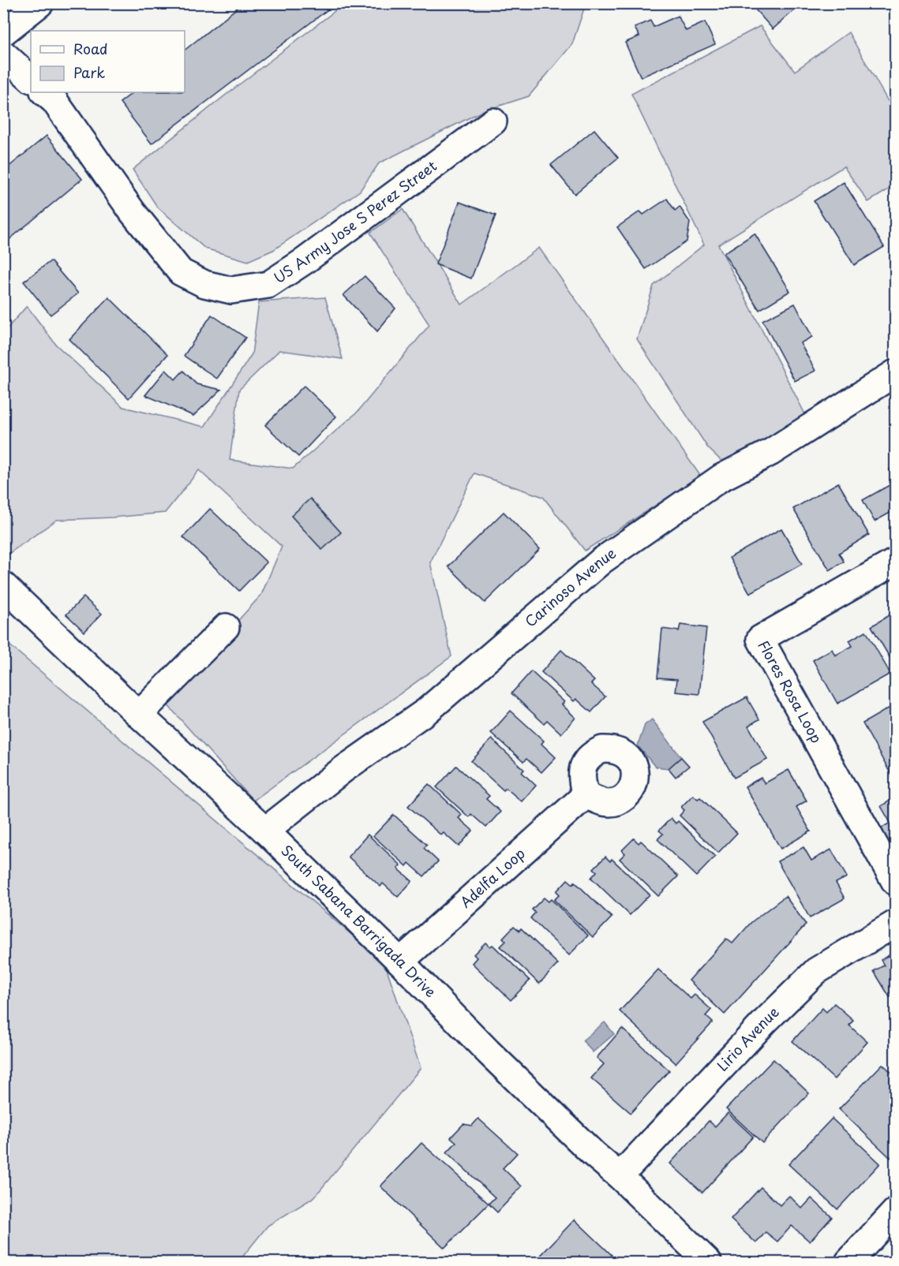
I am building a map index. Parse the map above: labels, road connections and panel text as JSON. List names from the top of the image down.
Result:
{
  "streets": {
    "street": [
      "US Army Jose S Perez Street",
      "Carinoso Avenue",
      "Flores Rosa Loop",
      "Adelfa Loop",
      "South Sabana Barrigada Drive",
      "Lirio Avenue"
    ]
  },
  "crossings": [
    ["Carinoso Avenue", "South Sabana Barrigada Drive"],
    ["Adelfa Loop", "South Sabana Barrigada Drive"],
    ["South Sabana Barrigada Drive", "Lirio Avenue"]
  ],
  "legend": ["Road", "Park"]
}
